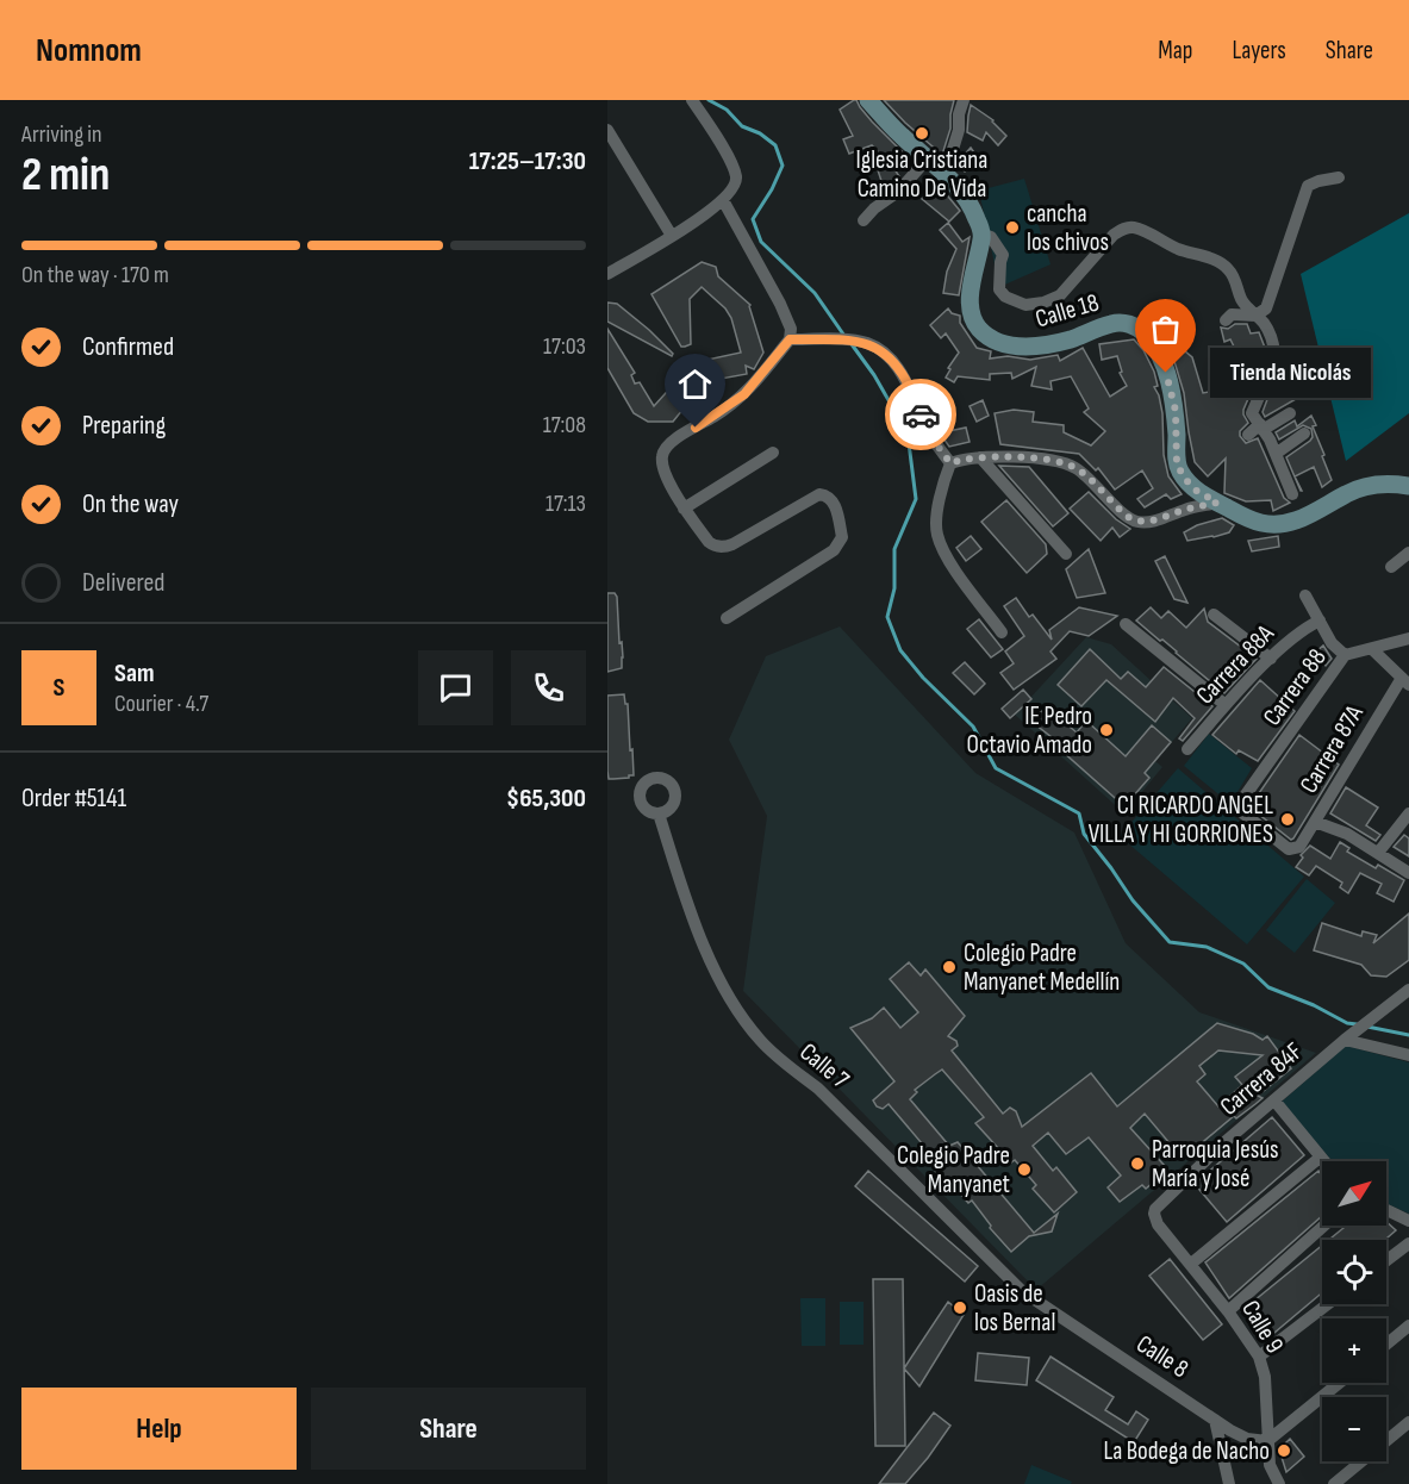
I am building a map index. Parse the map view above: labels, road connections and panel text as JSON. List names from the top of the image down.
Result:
{
  "streets": {
    "street": [
      "Calle 18",
      "Carrera 88A",
      "Carrera 88",
      "Carrera 87A",
      "Calle 7",
      "Carrera 84F",
      "Calle 9",
      "Calle 8"
    ]
  },
  "crossings": [
    ["Carrera 88", "Carrera 87A"],
    ["Calle 7", "Calle 8"],
    ["Carrera 84F", "Calle 9"],
    ["Calle 9", "Calle 8"]
  ],
  "places": [
    "Iglesia Cristiana Camino De Vida",
    "cancha los chivos",
    "Tienda Nicolás",
    "IE Pedro Octavio Amado",
    "CI RICARDO ANGEL VILLA Y HI GORRIONES",
    "Colegio Padre Manyanet Medellín",
    "Parroquia Jesús María y José",
    "Colegio Padre Manyanet",
    "Oasis de los Bernal",
    "La Bodega de Nacho"
  ],
  "north": "top right",
  "page": {
    "header": "Nomnom",
    "nav": ["Map", "Layers", "Share"],
    "heading": ["2 min", "Arriving in", "17:25–17:30"],
    "panel": [
      "Sam",
      "Courier · 4.7",
      "Order #5141",
      "$65,300"
    ],
    "bar": "On the way · 170 m",
    "list": [
      ["Confirmed", "17:03"],
      ["Preparing", "17:08"],
      ["On the way", "17:13"],
      "Delivered"
    ],
    "bubble": "Tienda Nicolás",
    "round": "S",
    "map_buttons": ["+", "−"],
    "buttons": ["Help", "Share"]
  }
}
